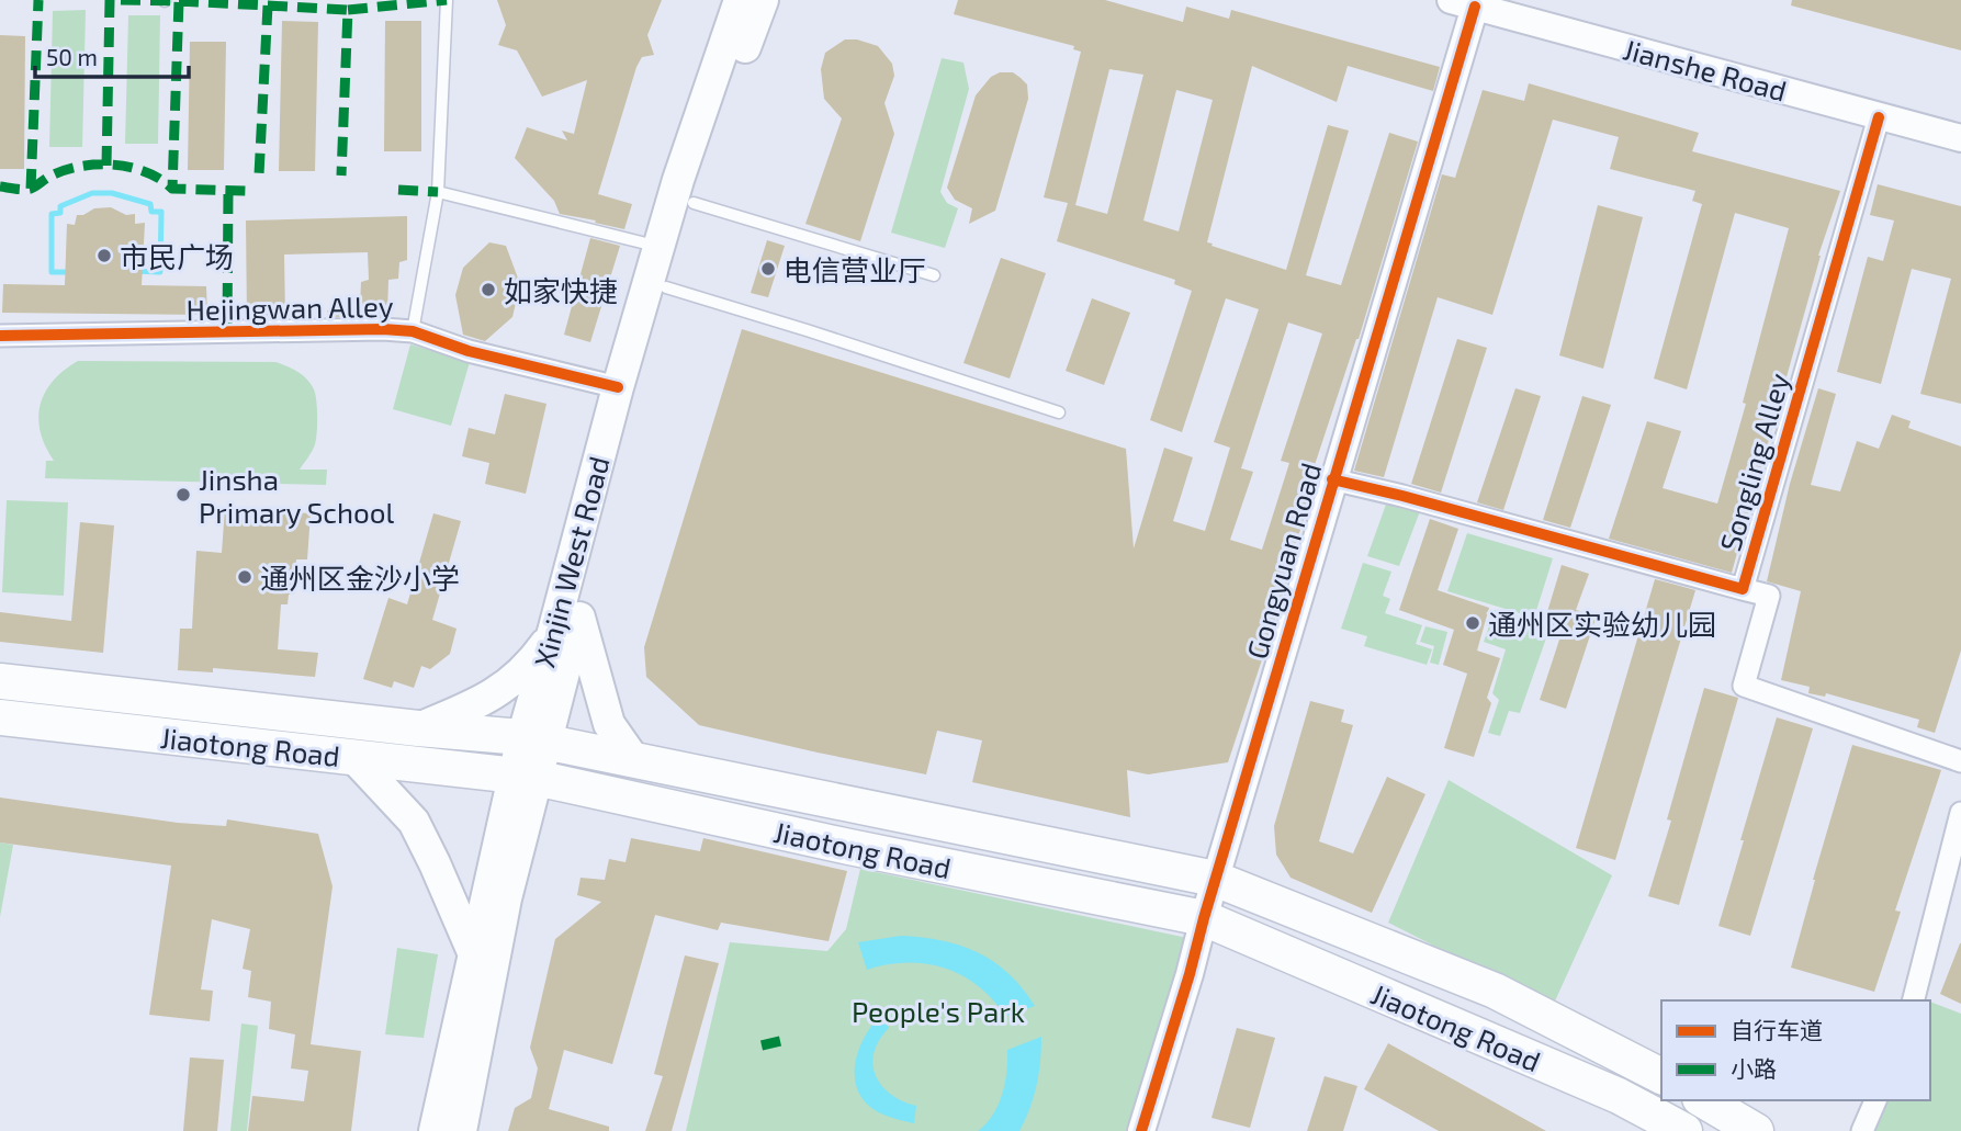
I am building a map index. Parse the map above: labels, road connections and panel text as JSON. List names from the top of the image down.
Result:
{
  "streets": {
    "main road": ["Xinjin West Road", "Jiaotong Road"],
    "street": [
      "Jianshe Road",
      "Hejingwan Alley",
      "Songling Alley",
      "Gongyuan Road"
    ]
  },
  "crossings": [
    ["Jianshe Road", "Songling Alley"],
    ["Jianshe Road", "Gongyuan Road"],
    ["Hejingwan Alley", "Xinjin West Road"],
    ["Songling Alley", "Gongyuan Road"],
    ["Gongyuan Road", "Jiaotong Road"],
    ["Xinjin West Road", "Jiaotong Road"]
  ],
  "parks": ["People's Park"],
  "places": [
    "市民广场",
    "电信营业厅",
    "如家快捷",
    "Jinsha Primary School",
    "通州区金沙小学",
    "通州区实验幼儿园"
  ],
  "legend": ["自行车道", "小路"],
  "scale_bar": "50 m"
}
